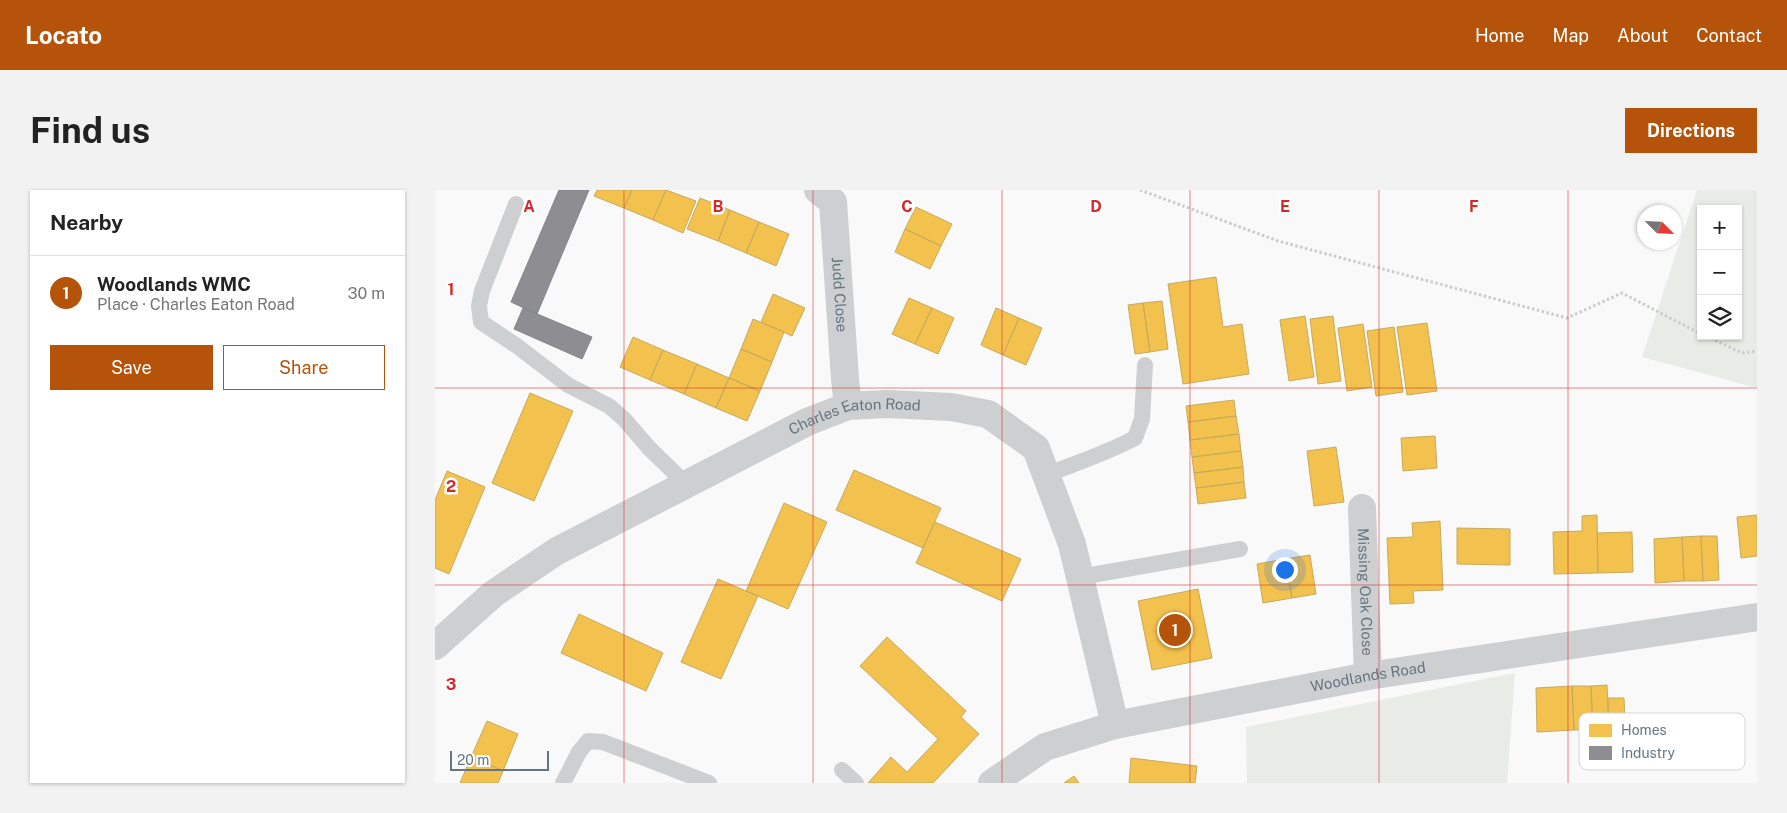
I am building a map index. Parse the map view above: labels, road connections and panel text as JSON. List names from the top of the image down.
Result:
{
  "streets": {
    "street": [
      "Judd Close",
      "Charles Eaton Road",
      "Missing Oak Close",
      "Woodlands Road"
    ]
  },
  "crossings": [
    ["Judd Close", "Charles Eaton Road"],
    ["Charles Eaton Road", "Woodlands Road"],
    ["Missing Oak Close", "Woodlands Road"]
  ],
  "legend": ["Homes", "Industry"],
  "scale_bar": "20 m",
  "north": "bottom right",
  "page": {
    "header": "Locato",
    "nav": [
      "Home",
      "Map",
      "About",
      "Contact"
    ],
    "buttons": [
      "Directions",
      ["Save", "Share"]
    ],
    "title": "Find us",
    "heading": "Nearby",
    "map_buttons": ["+", "−"],
    "list": [
      {
        "mark": "1",
        "name": "Woodlands WMC",
        "note": "Place · Charles Eaton Road",
        "value": "30 m"
      }
    ],
    "pins": "1",
    "scale": "20 m"
  },
  "grid": {
    "columns": [
      "A",
      "B",
      "C",
      "D",
      "E",
      "F"
    ],
    "rows": ["1", "2", "3"]
  }
}
